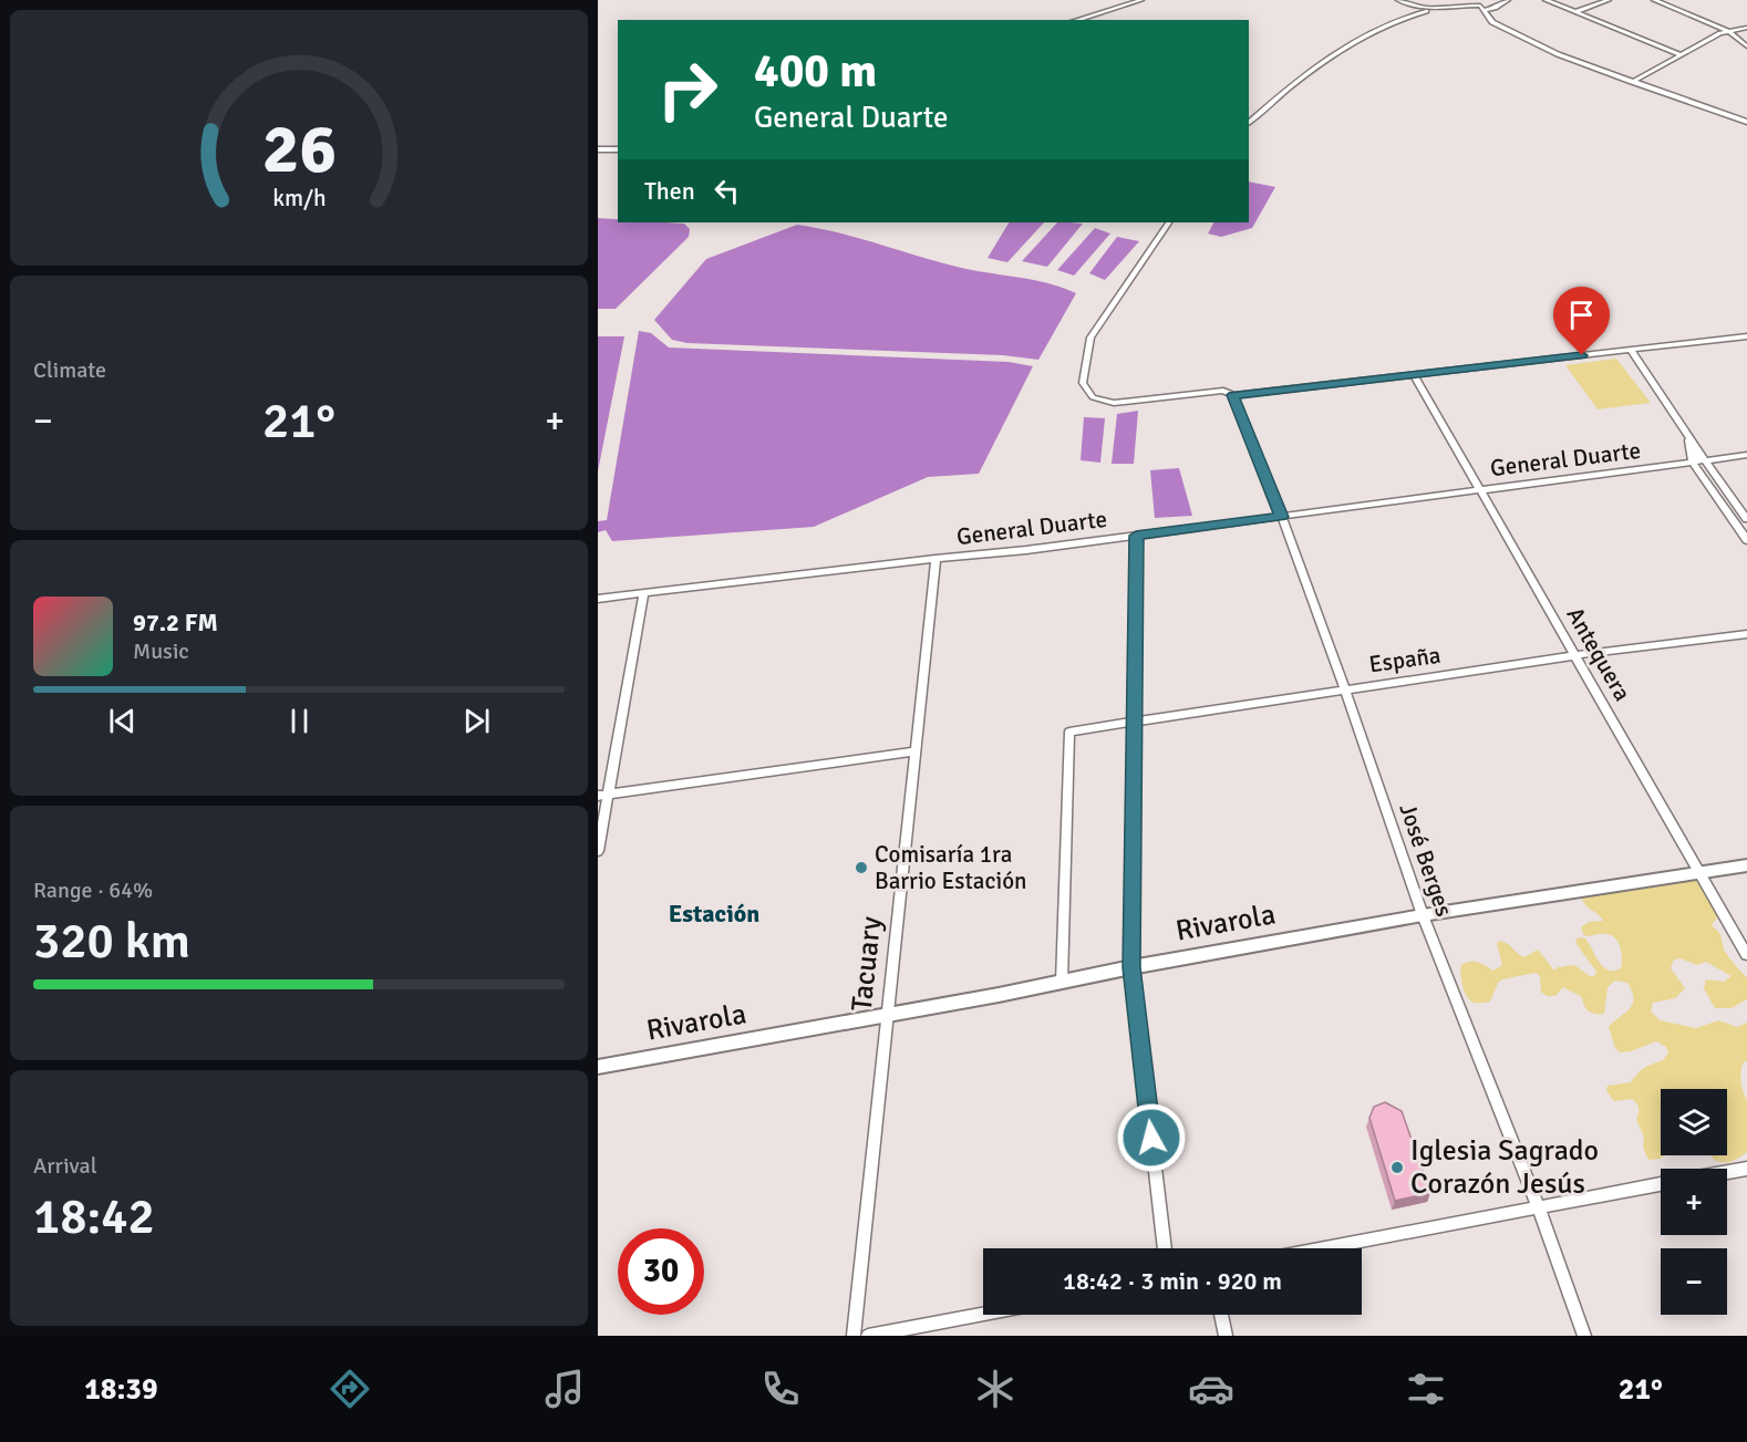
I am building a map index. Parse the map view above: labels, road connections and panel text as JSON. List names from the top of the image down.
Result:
{
  "streets": {
    "street": [
      "General Duarte",
      "Antequera",
      "España",
      "José Berges",
      "Rivarola",
      "Tacuary"
    ]
  },
  "crossings": [
    ["General Duarte", "Antequera"],
    ["General Duarte", "José Berges"],
    ["General Duarte", "Tacuary"],
    ["Antequera", "España"],
    ["Antequera", "Rivarola"],
    ["España", "José Berges"],
    ["España", "Rivarola"],
    ["José Berges", "Rivarola"],
    ["Rivarola", "Tacuary"]
  ],
  "districts": ["Estación"],
  "places": ["Comisaría 1ra Barrio Estación", "Iglesia Sagrado Corazón Jesús"],
  "page": {
    "turn": ["400 m", "General Duarte"],
    "then": "Then",
    "tile": [
      "Climate",
      ["Range · 64%", "320 km"],
      ["Arrival", "18:42"]
    ],
    "heat": ["−", "21°", "+"],
    "song": ["97.2 FM", "Music"],
    "map_buttons": ["+", "−"],
    "limit": "30",
    "trip": "18:42 · 3 min · 920 m",
    "tabs": ["18:39", "21°"],
    "gauge": ["26", "km/h"]
  }
}
